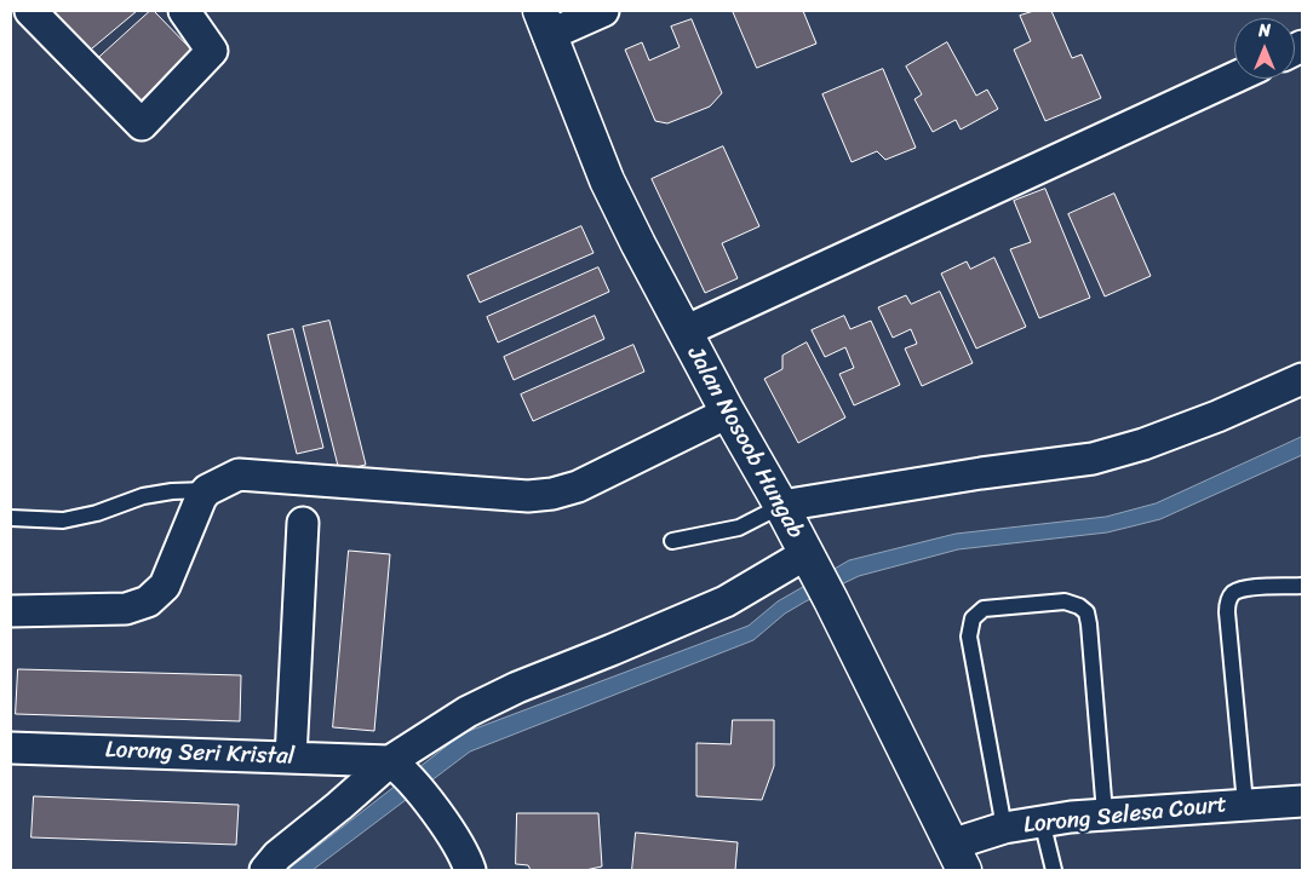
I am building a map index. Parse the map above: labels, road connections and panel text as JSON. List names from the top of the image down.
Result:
{
  "streets": {
    "main road": ["Jalan Nosoob Hungab"],
    "street": ["Lorong Seri Kristal", "Lorong Selesa Court"]
  },
  "crossings": [
    ["Jalan Nosoob Hungab", "Lorong Selesa Court"]
  ],
  "north": "top"
}
